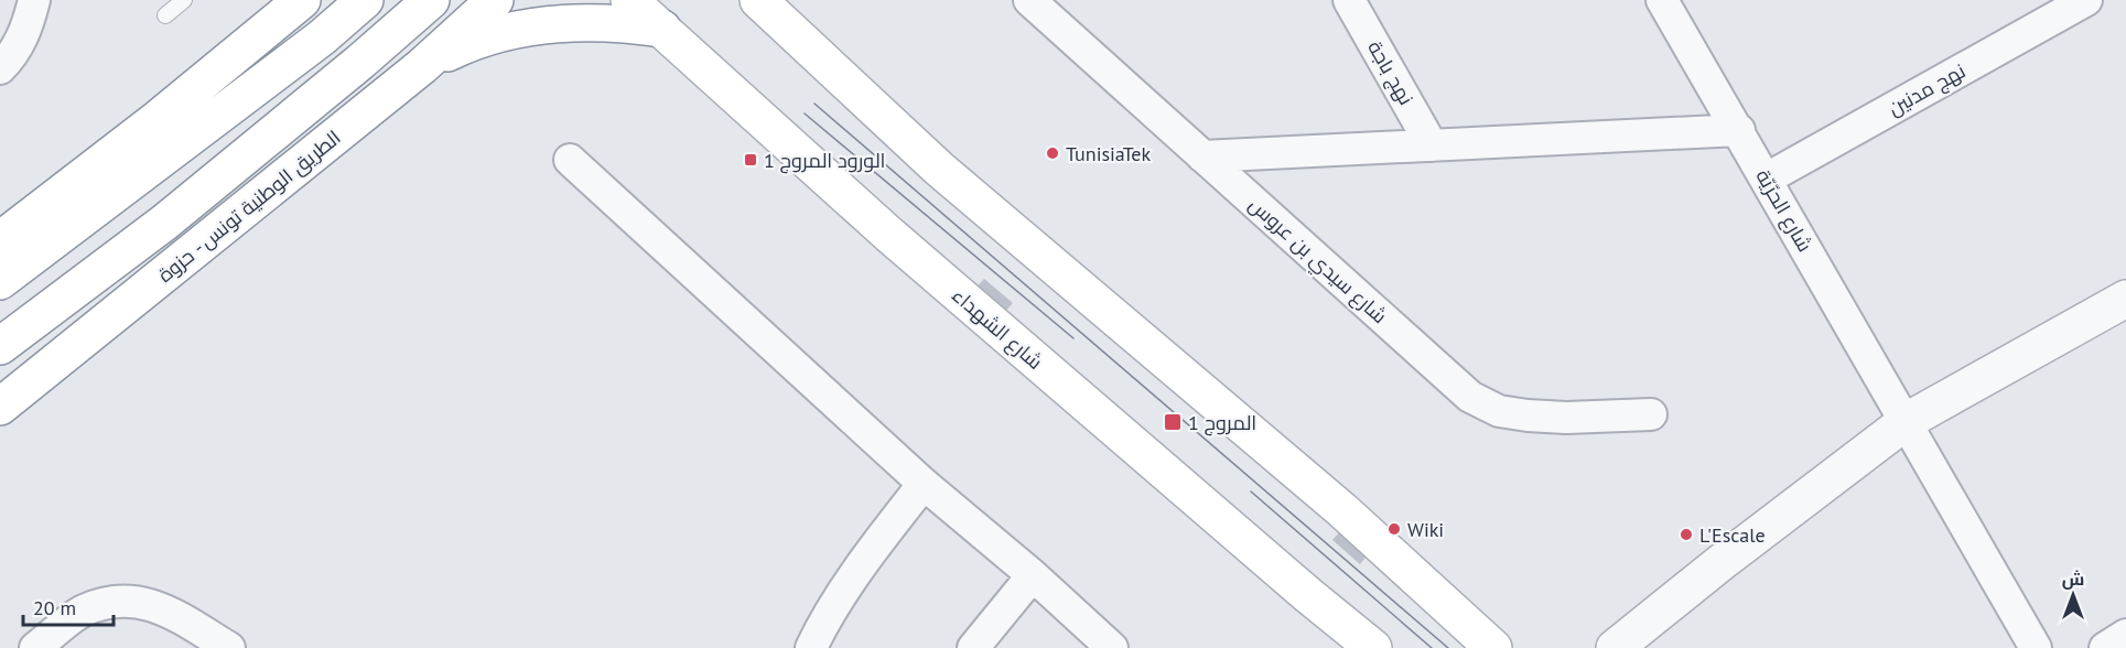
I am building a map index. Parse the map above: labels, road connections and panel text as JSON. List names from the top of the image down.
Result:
{
  "streets": {
    "main road": ["الطريق الوطنية تونس - حزوة", "شارع الشهداء"],
    "street": [
      "نهج باجة",
      "نهج مدنين",
      "شارع الحرّيّة",
      "شارع سيدي بن عروس"
    ]
  },
  "crossings": [
    ["نهج مدنين", "شارع الحرّيّة"]
  ],
  "places": {
    "other": ["TunisiaTek", "Wiki", "L'Escale"],
    "transit": ["الورود المروج 1", "المروج 1"]
  },
  "scale_bar": "20 m",
  "north": "top"
}
